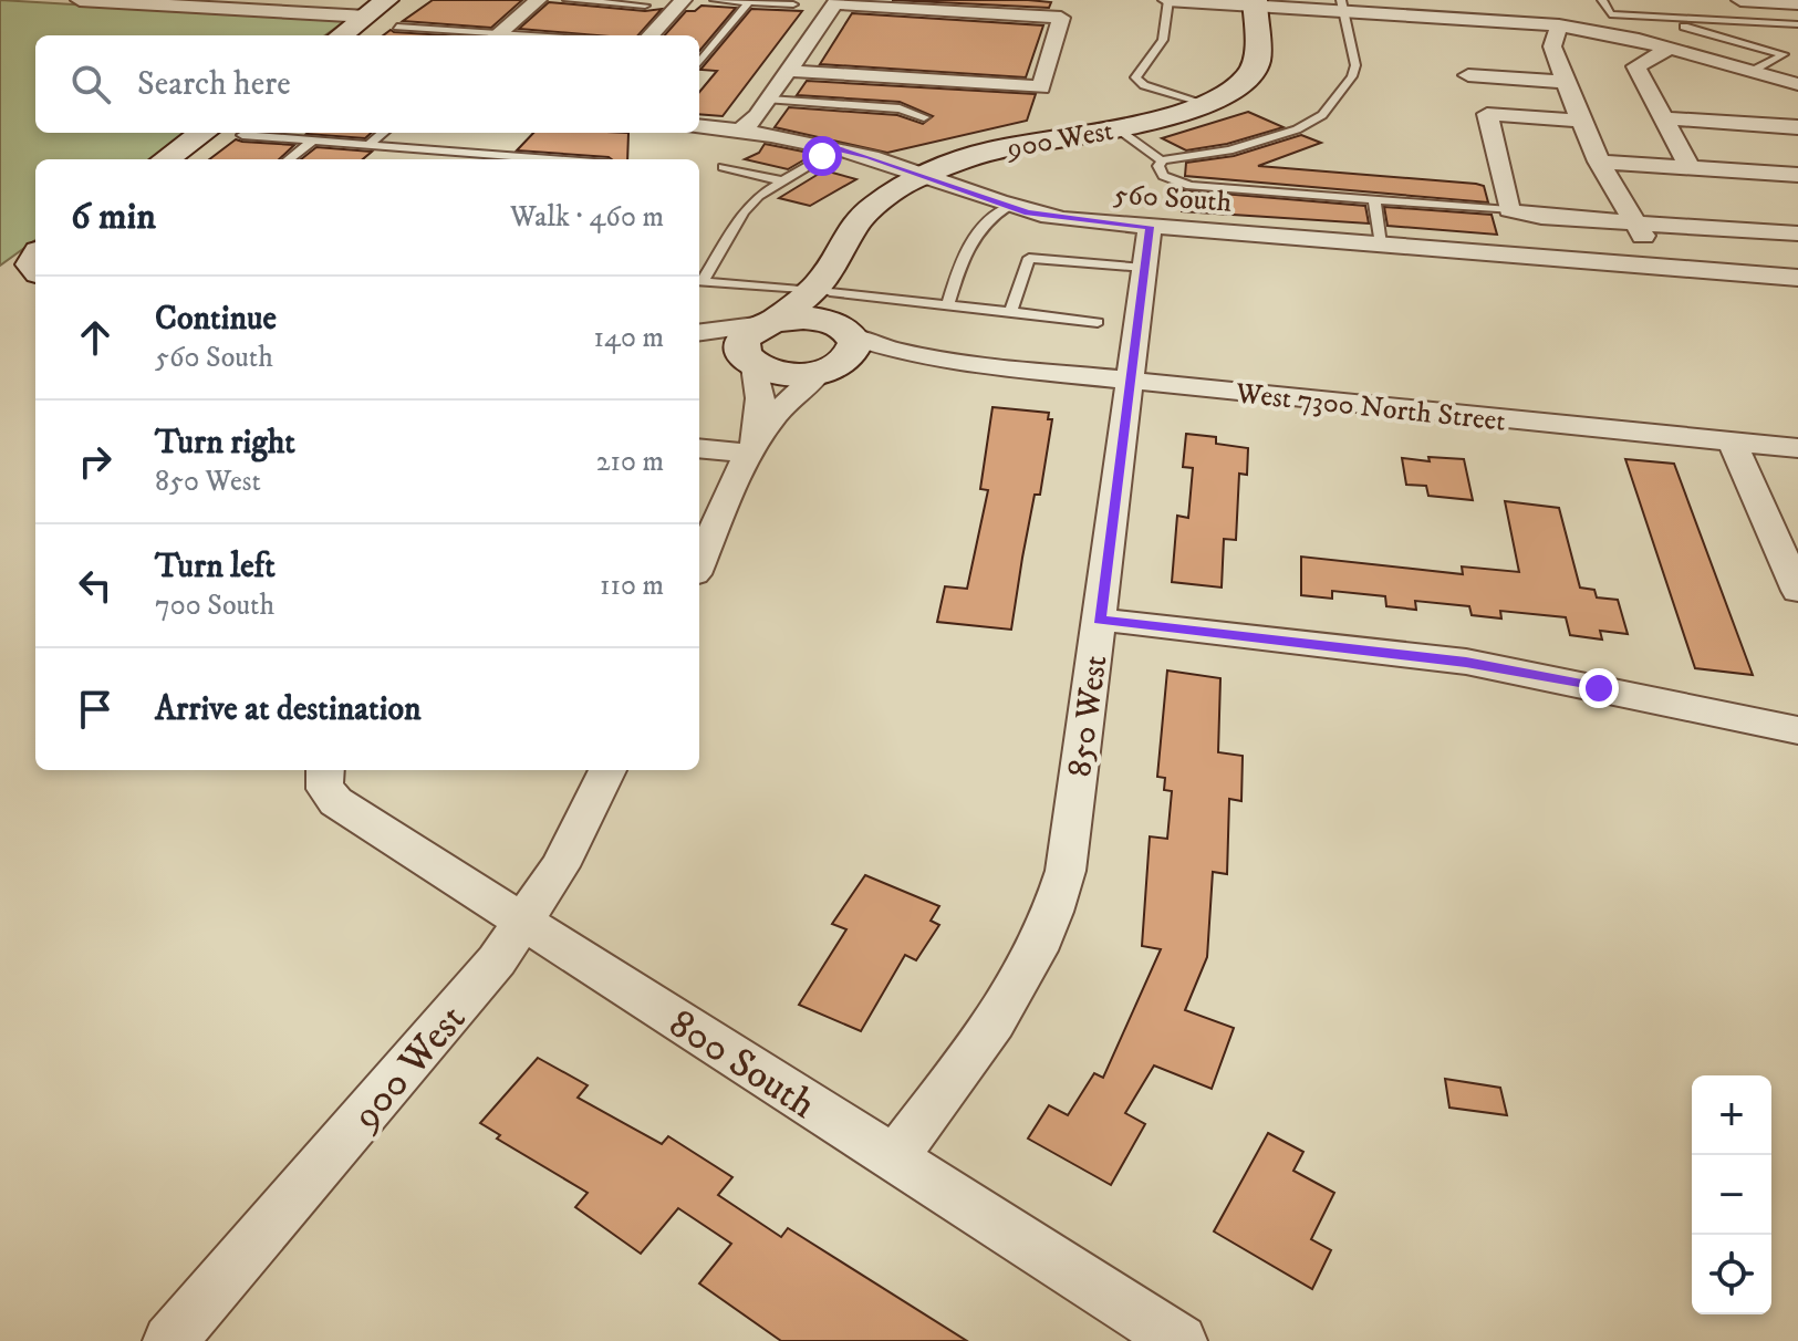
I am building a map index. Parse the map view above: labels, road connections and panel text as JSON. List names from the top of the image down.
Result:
{
  "streets": {
    "street": [
      "900 West",
      "560 South",
      "West 7300 North Street",
      "850 West",
      "800 South"
    ]
  },
  "crossings": [
    ["900 West", "560 South"],
    ["900 West", "West 7300 North Street"],
    ["900 West", "800 South"],
    ["560 South", "850 West"],
    ["West 7300 North Street", "850 West"],
    ["850 West", "800 South"]
  ],
  "page": {
    "search": "Search here",
    "heading": ["6 min", "Walk · 460 m"],
    "list": [
      ["Continue", "560 South", "140 m"],
      ["Turn right", "850 West", "210 m"],
      ["Turn left", "700 South", "110 m"],
      "Arrive at destination"
    ],
    "map_buttons": ["+", "−"]
  }
}
